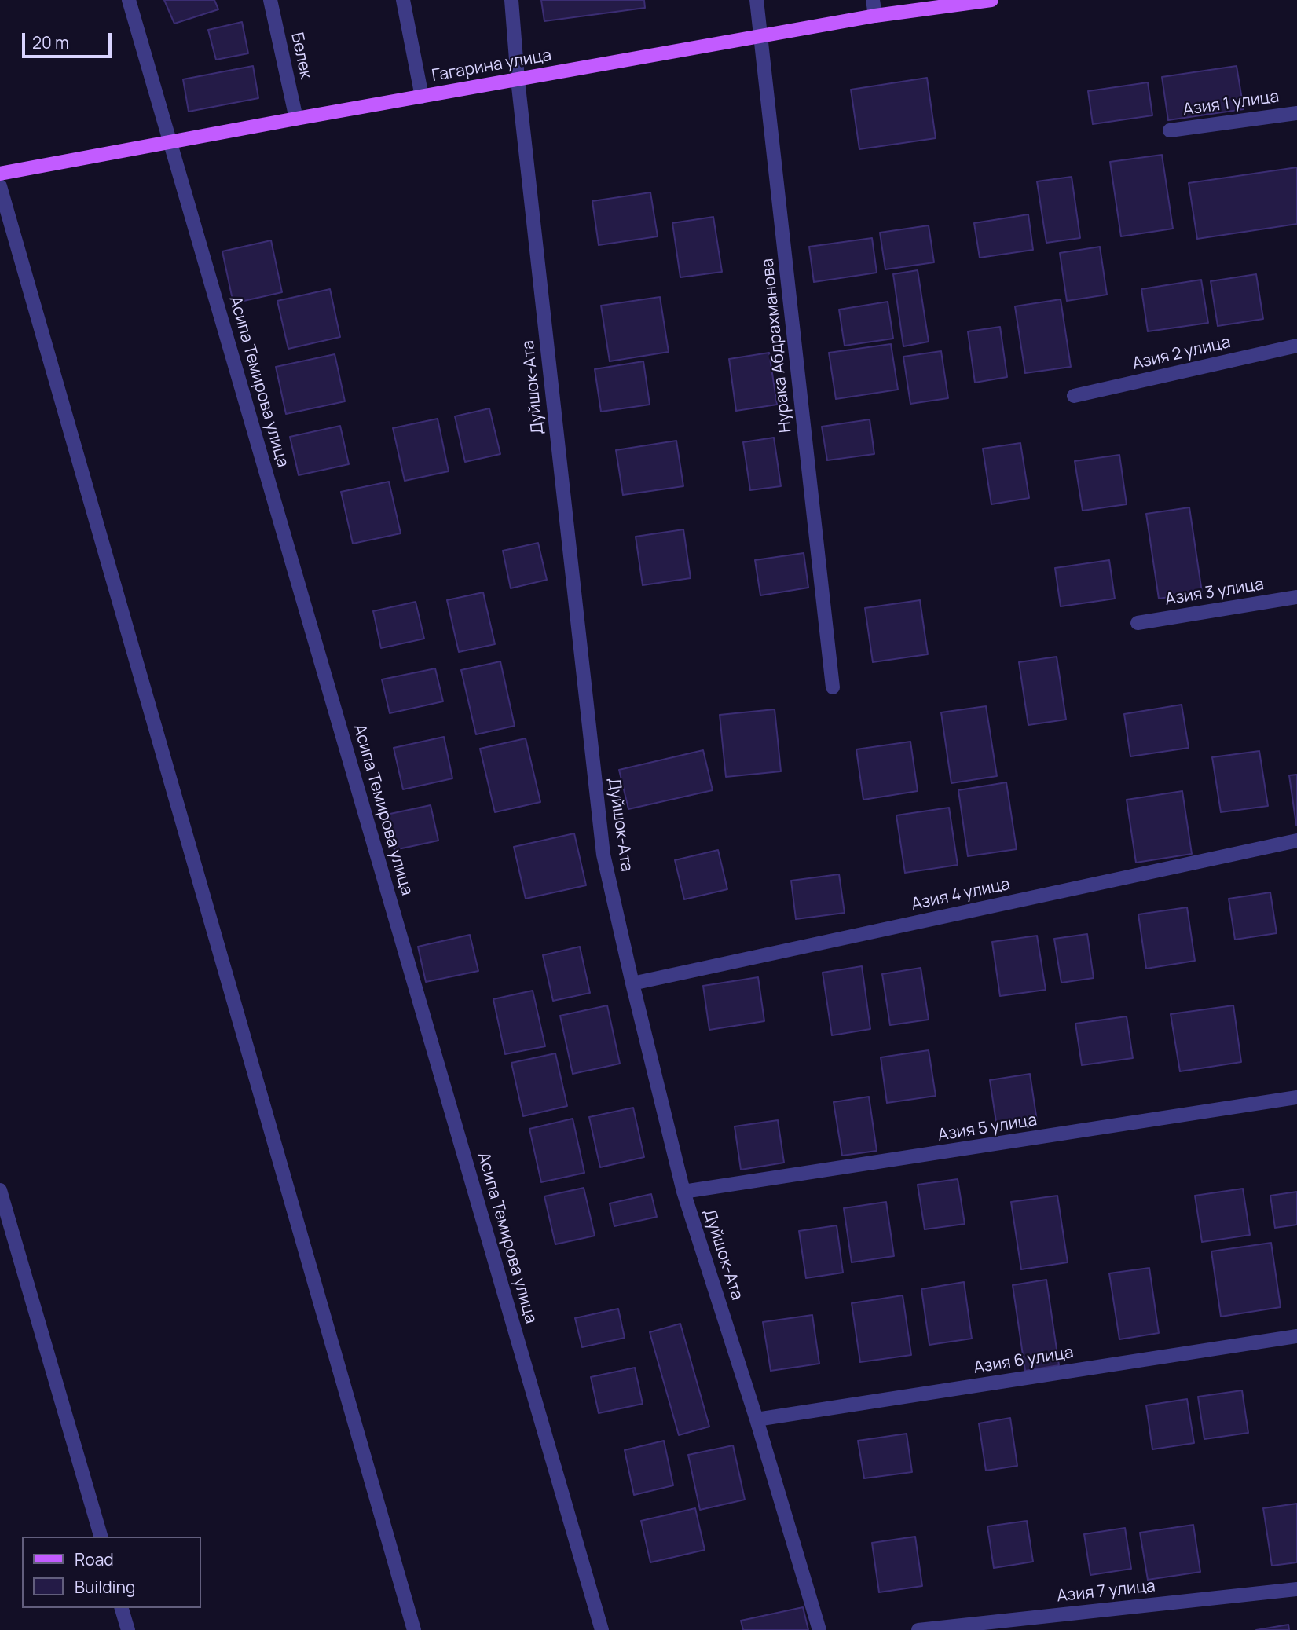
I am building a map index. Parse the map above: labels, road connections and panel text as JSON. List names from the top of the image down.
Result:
{
  "streets": {
    "main road": ["Гагарина улица"],
    "street": [
      "Белек",
      "Азия 1 улица",
      "Нурака Абдрахманова",
      "Азия 2 улица",
      "Асипа Темирова улица",
      "Дуйшок-Ата",
      "Азия 3 улица",
      "Азия 4 улица",
      "Азия 5 улица",
      "Азия 6 улица",
      "Азия 7 улица"
    ]
  },
  "crossings": [
    ["Белек", "Гагарина улица"],
    ["Гагарина улица", "Нурака Абдрахманова"],
    ["Гагарина улица", "Асипа Темирова улица"],
    ["Гагарина улица", "Дуйшок-Ата"],
    ["Дуйшок-Ата", "Азия 4 улица"],
    ["Дуйшок-Ата", "Азия 5 улица"],
    ["Дуйшок-Ата", "Азия 6 улица"]
  ],
  "legend": ["Road", "Building"],
  "scale_bar": "20 m"
}
